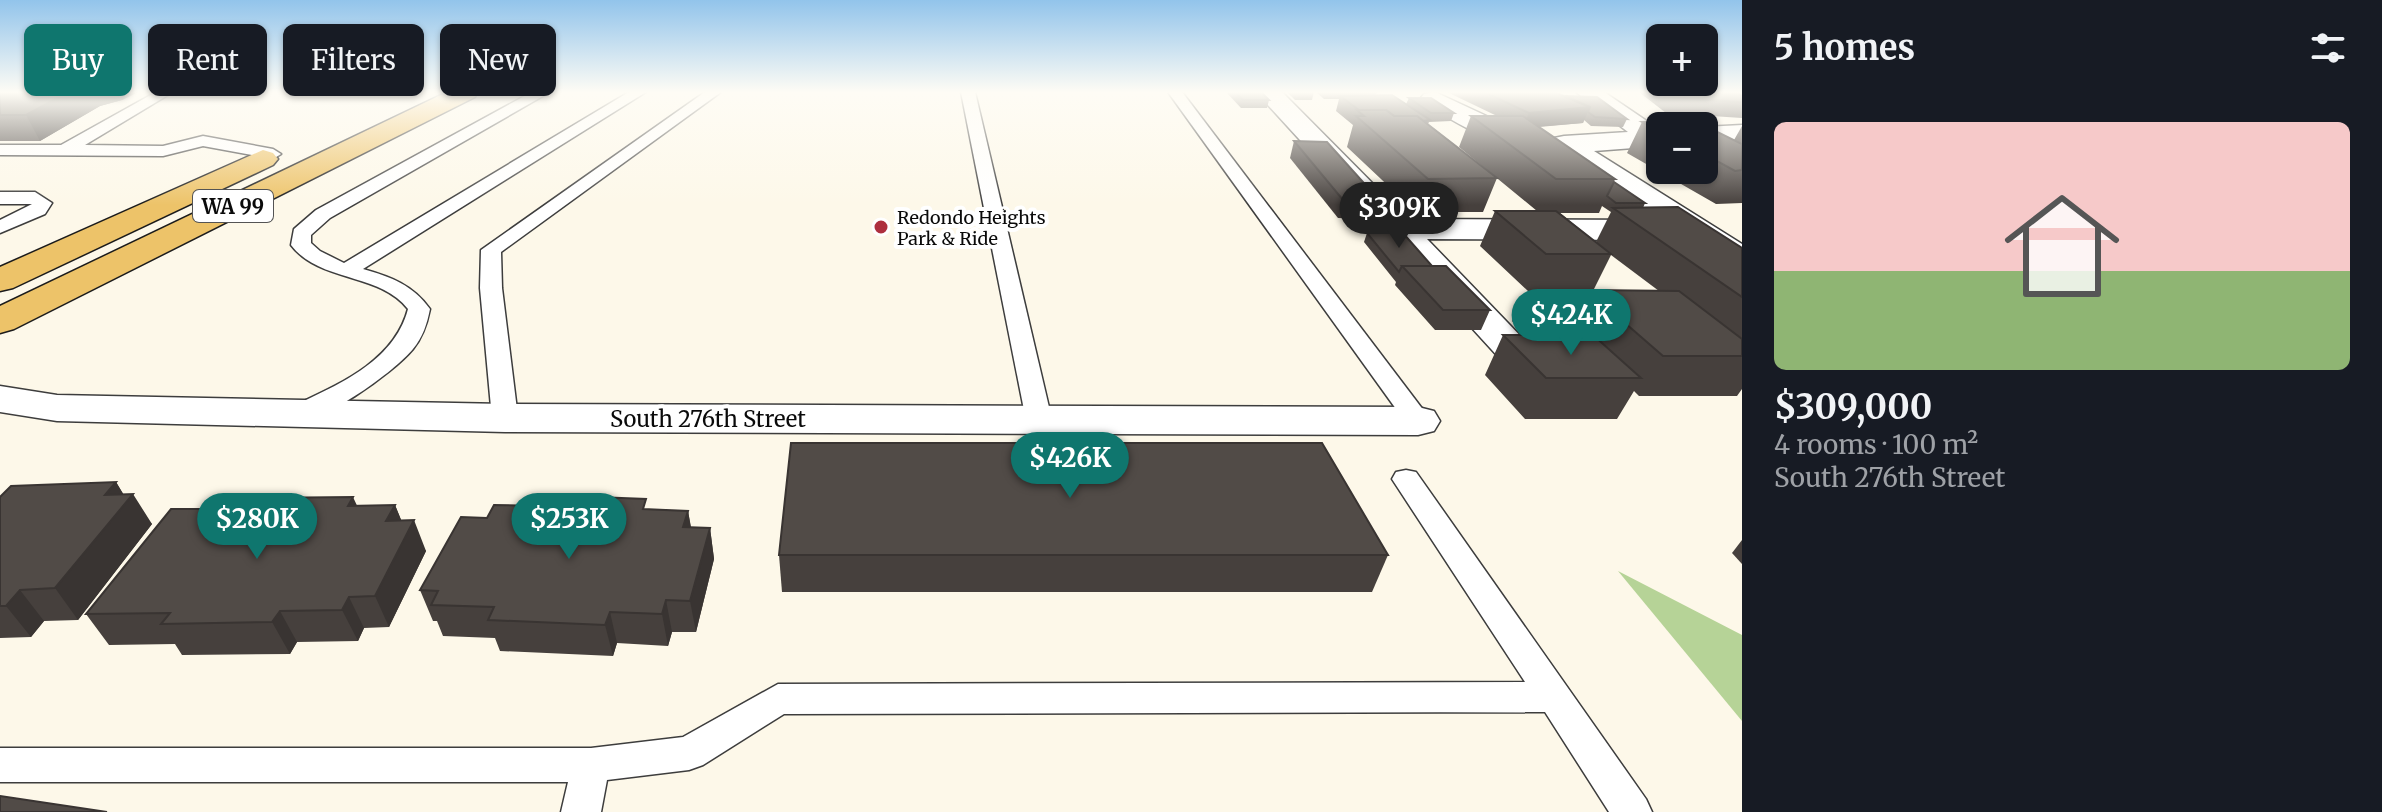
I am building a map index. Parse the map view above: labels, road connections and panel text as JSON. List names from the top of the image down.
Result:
{
  "streets": {
    "main road": ["WA 99"],
    "street": ["South 276th Street"]
  },
  "places": ["Redondo Heights Park & Ride"],
  "page": {
    "heading": "5 homes",
    "map_buttons": ["+", "−"],
    "chip": [
      "Buy",
      "Rent",
      "Filters",
      "New"
    ],
    "list": [
      {
        "name": "$309,000",
        "note": "4 rooms · 100 m² · South 276th Street"
      }
    ],
    "price": [
      "$309K",
      "$424K",
      "$426K",
      "$280K",
      "$253K"
    ]
  }
}
